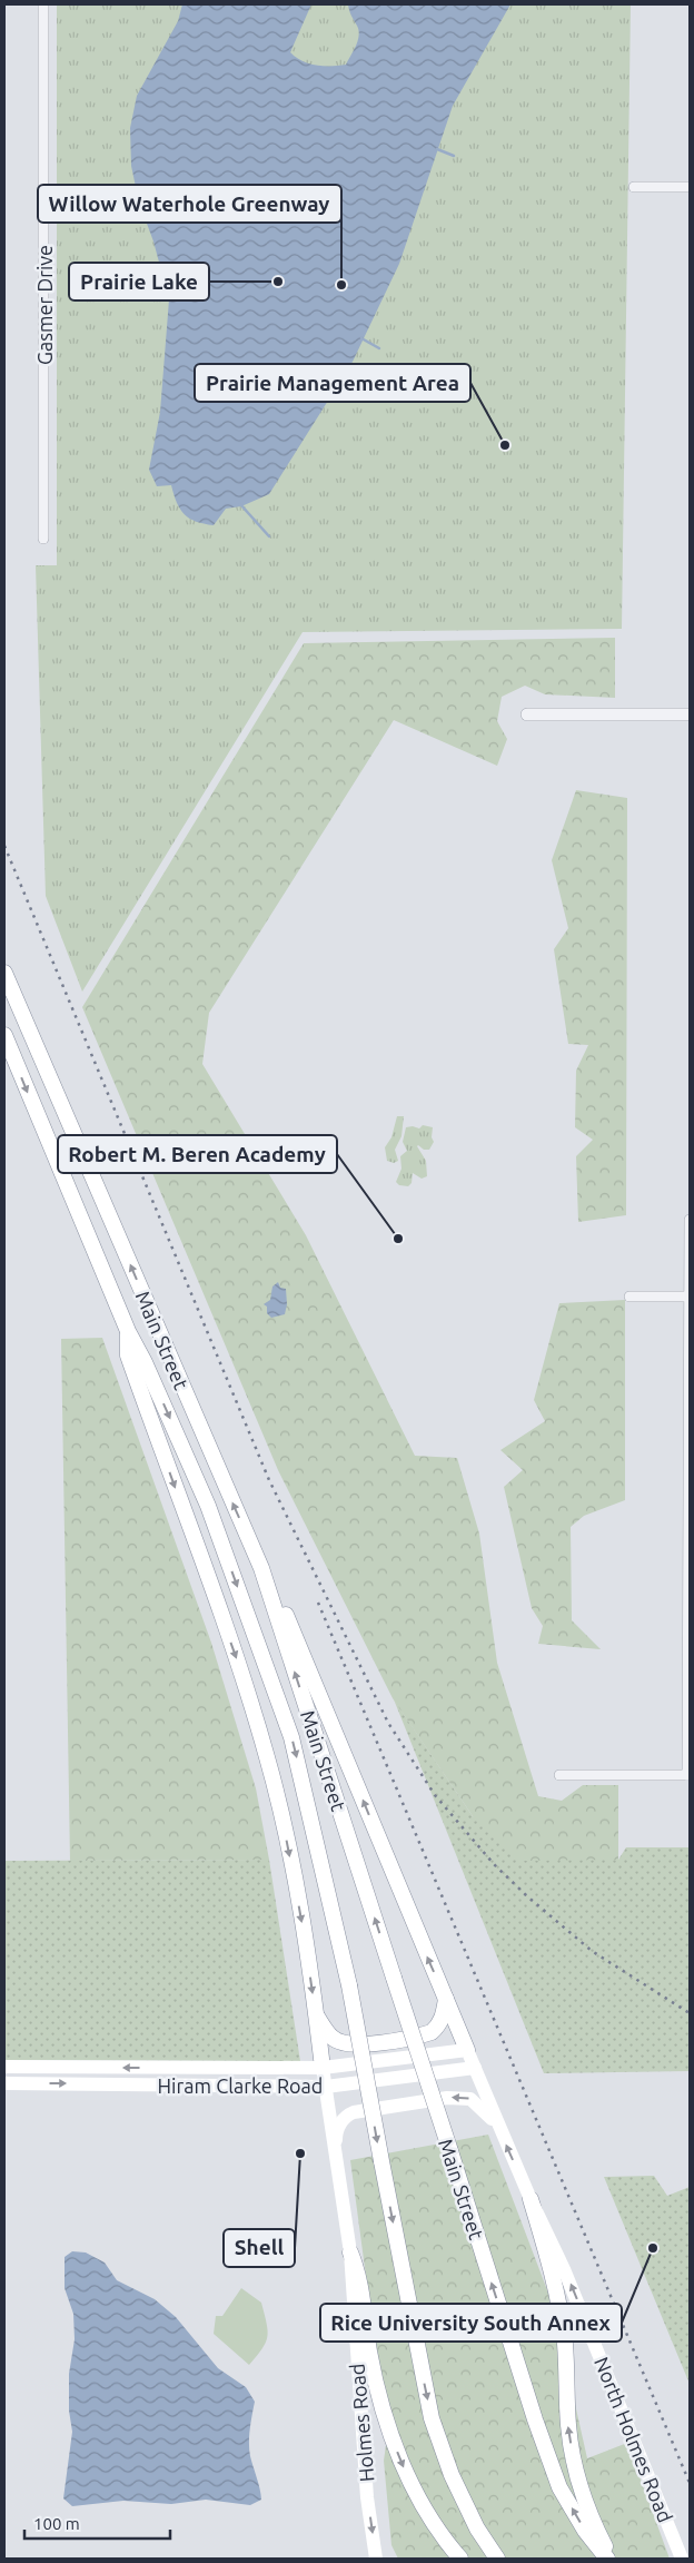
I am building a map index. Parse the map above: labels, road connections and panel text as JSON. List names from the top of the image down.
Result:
{
  "streets": {
    "highway": ["Main Street"],
    "main road": ["Hiram Clarke Road", "Holmes Road", "North Holmes Road"],
    "street": ["Gasmer Drive"]
  },
  "crossings": [
    ["Hiram Clarke Road", "North Holmes Road"]
  ],
  "one_way": ["Holmes Road", "North Holmes Road"],
  "places": [
    "Prairie Lake",
    "Willow Waterhole Greenway",
    "Prairie Management Area",
    "Robert M. Beren Academy",
    "Shell",
    "Rice University South Annex"
  ],
  "scale_bar": "100 m"
}
